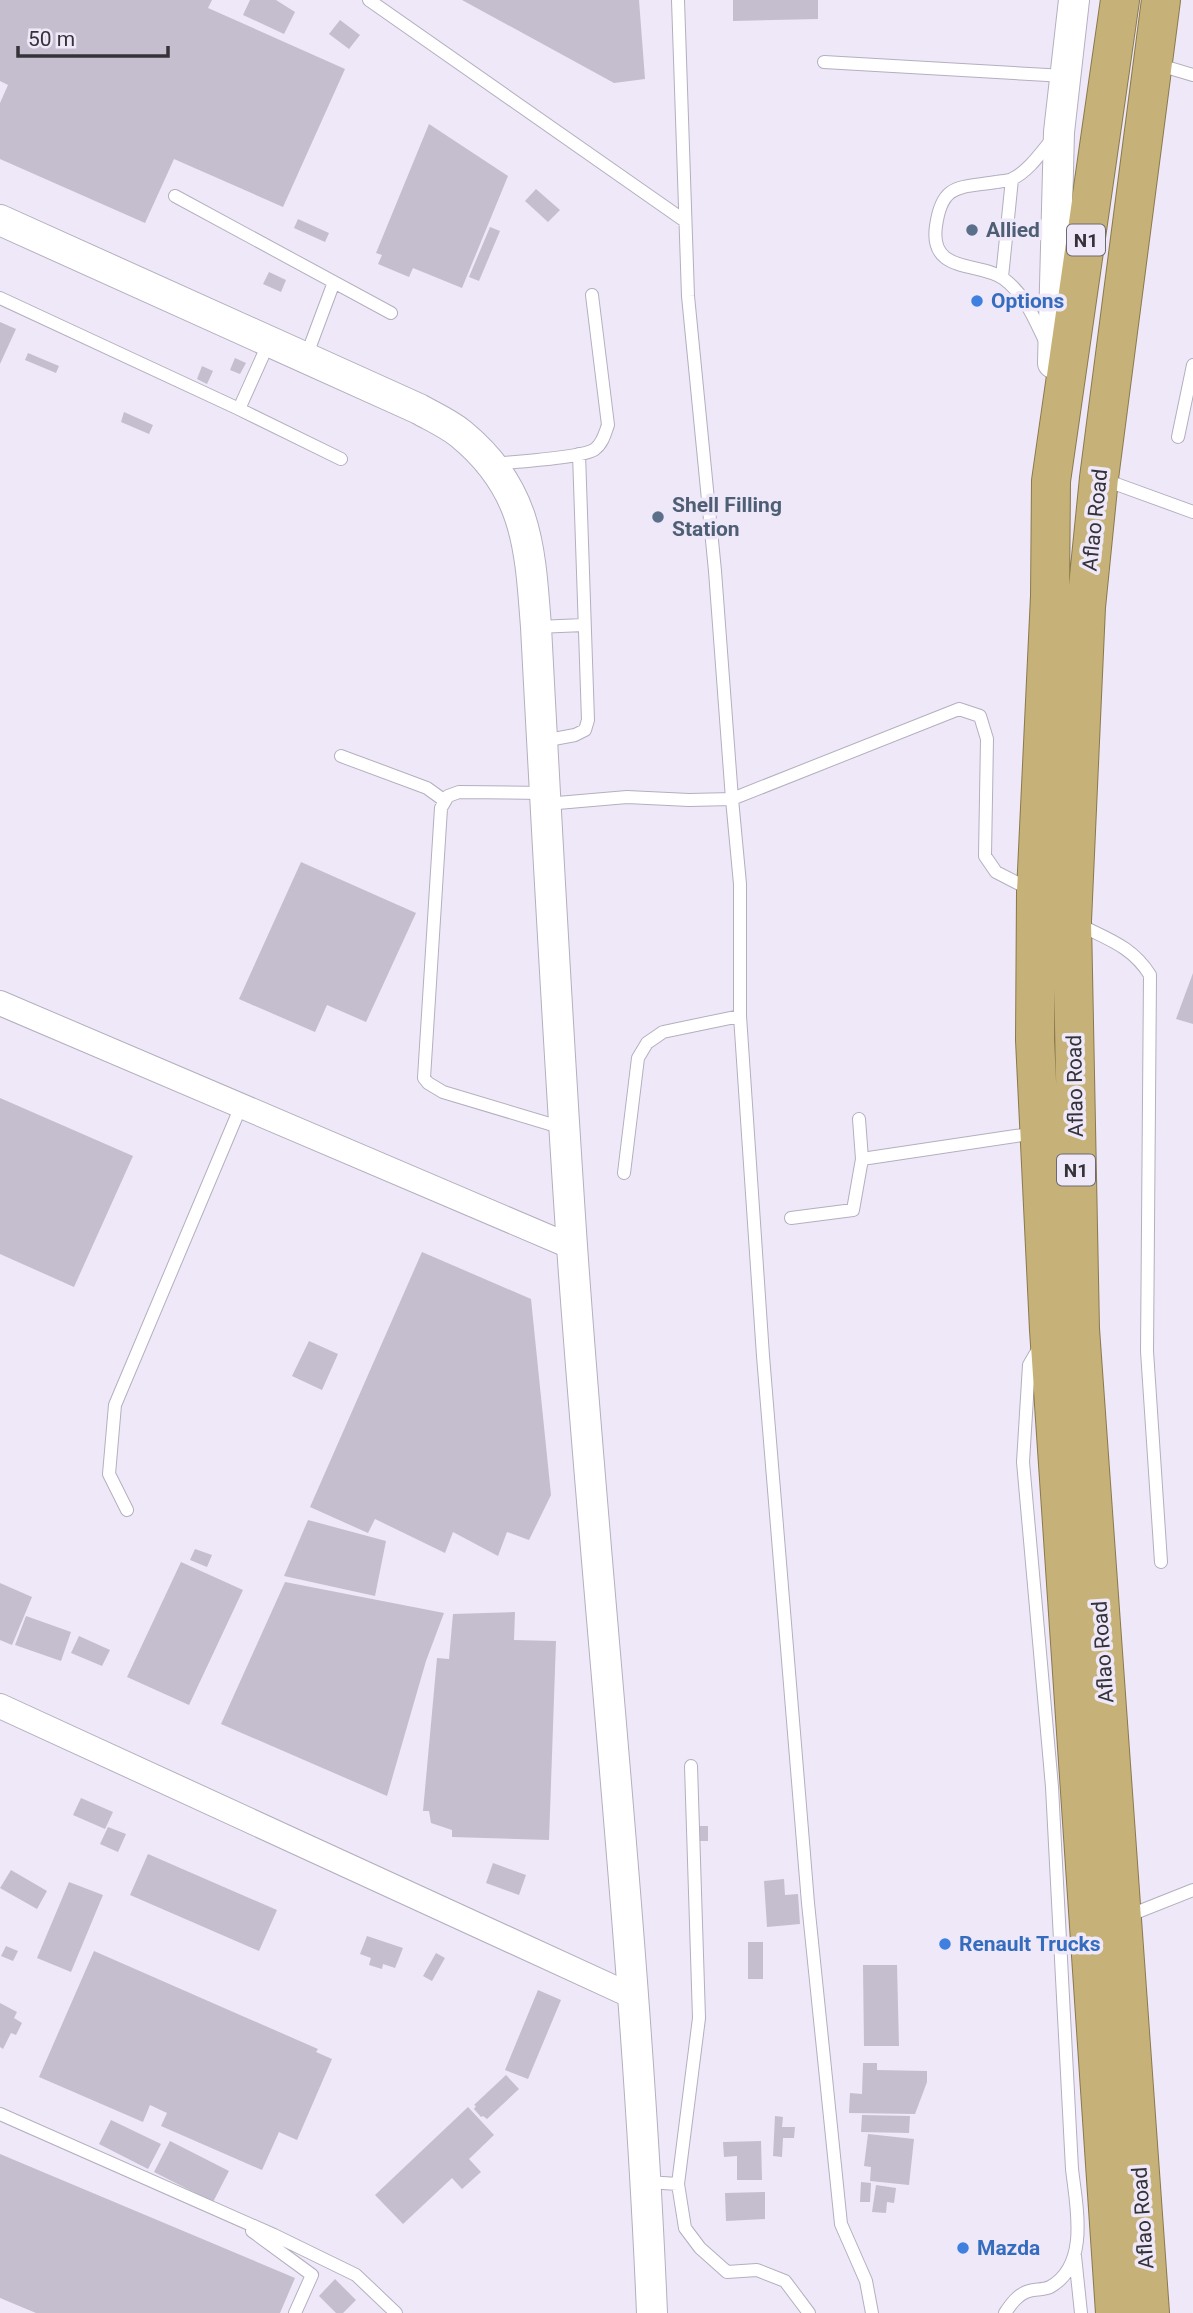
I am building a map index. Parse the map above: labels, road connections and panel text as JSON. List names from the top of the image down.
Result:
{
  "streets": {
    "highway": ["N1", "Aflao Road"]
  },
  "places": [
    "Allied",
    "Options",
    "Shell Filling Station",
    "Renault Trucks",
    "Mazda"
  ],
  "scale_bar": "50 m"
}
